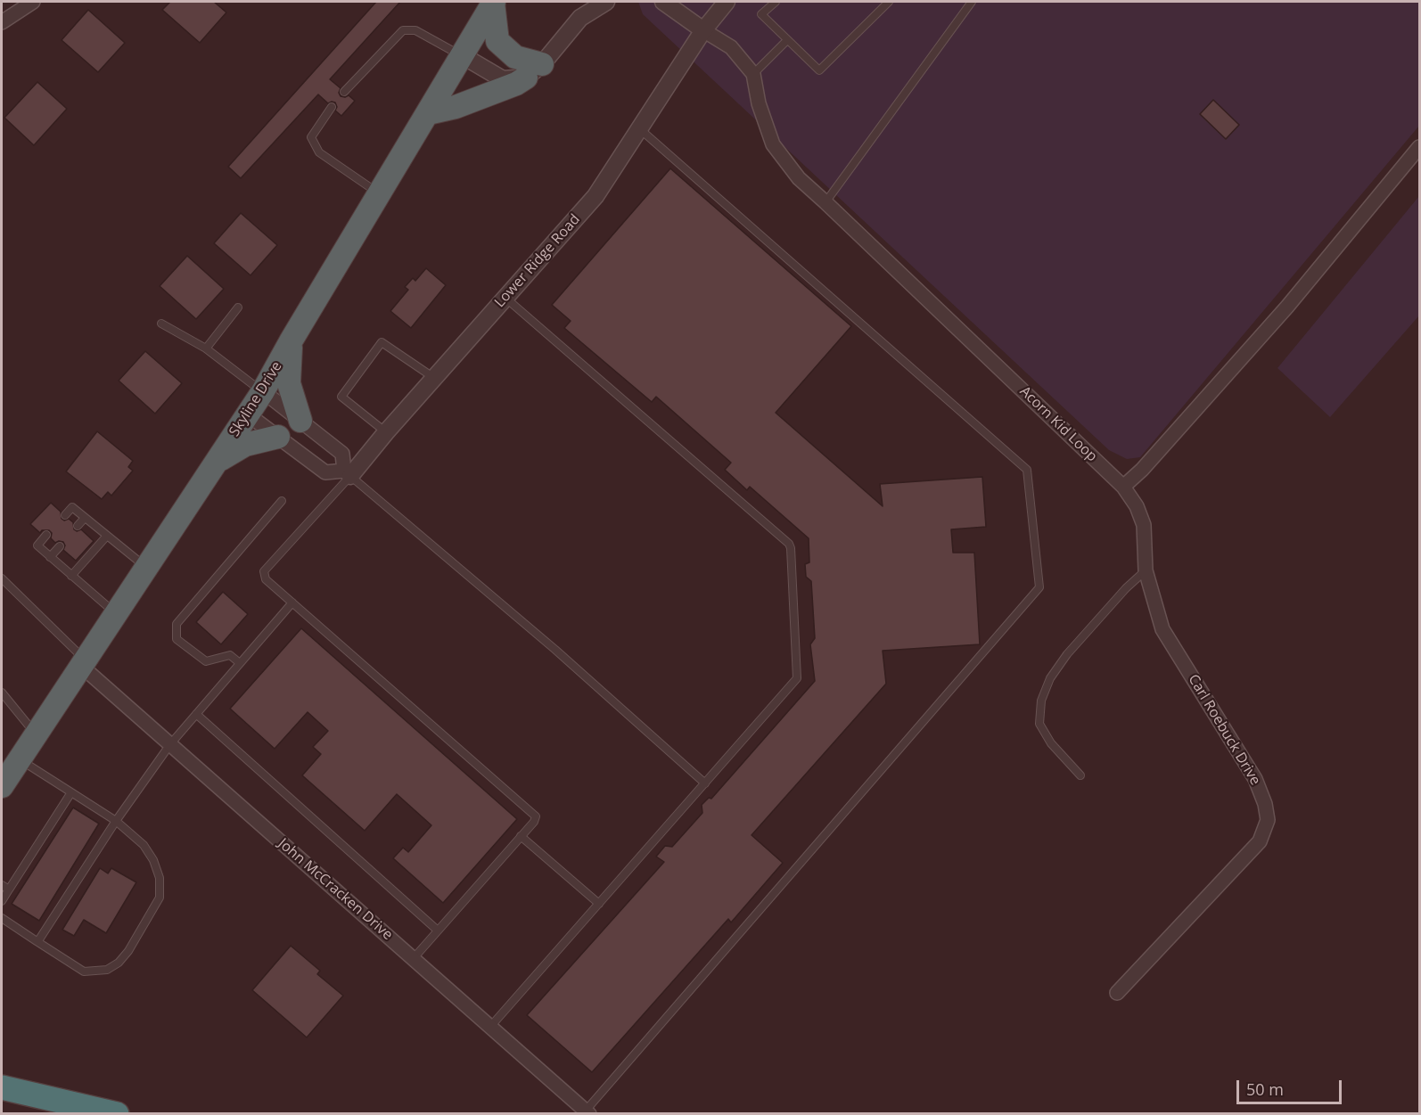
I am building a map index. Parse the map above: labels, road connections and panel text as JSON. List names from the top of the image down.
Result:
{
  "streets": {
    "highway": ["Skyline Drive"],
    "street": [
      "Lower Ridge Road",
      "Acorn Kid Loop",
      "Carl Roebuck Drive",
      "John McCracken Drive"
    ]
  },
  "crossings": [
    ["Lower Ridge Road", "Acorn Kid Loop"],
    ["Skyline Drive", "John McCracken Drive"],
    ["Acorn Kid Loop", "Carl Roebuck Drive"]
  ],
  "scale_bar": "50 m"
}
